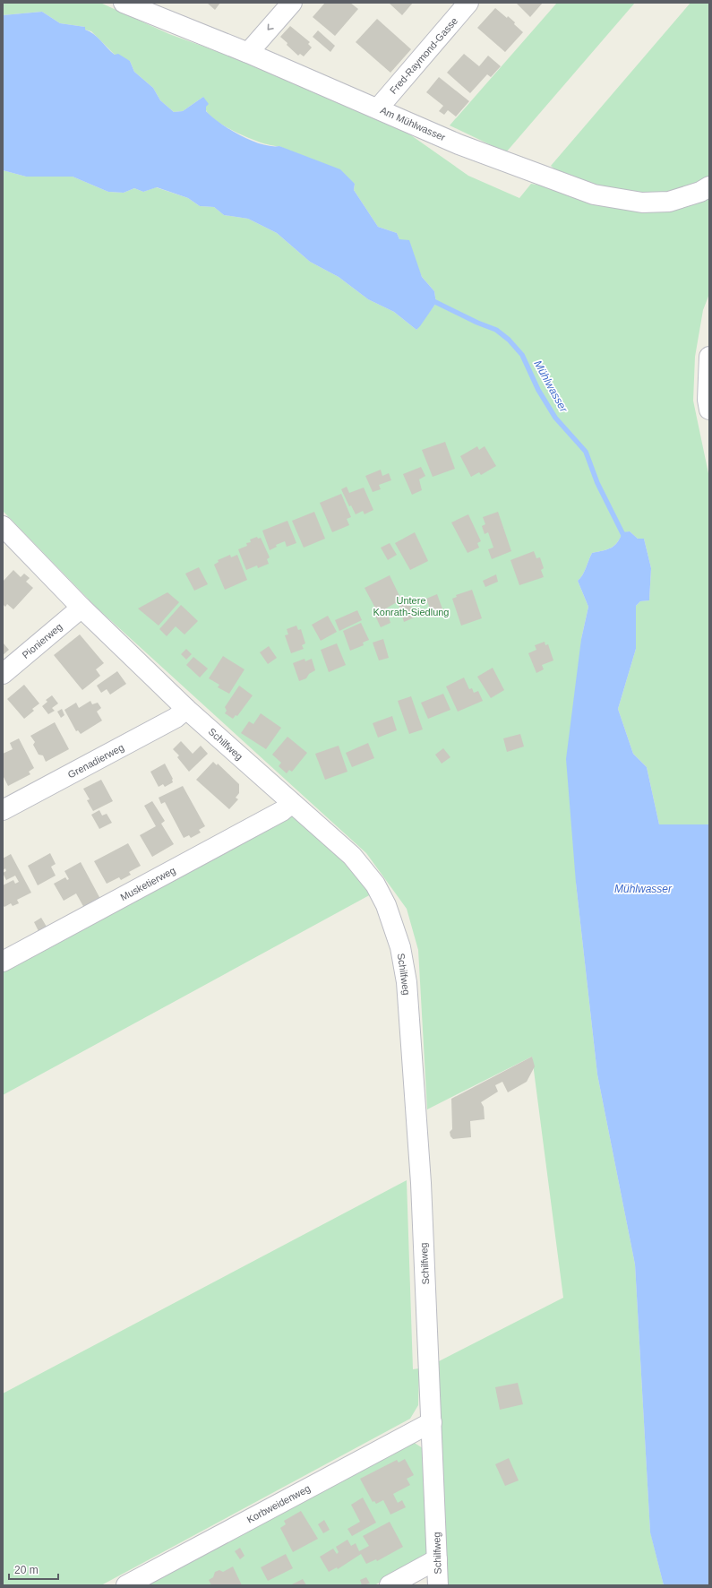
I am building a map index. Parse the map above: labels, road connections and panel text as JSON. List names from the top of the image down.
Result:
{
  "streets": {
    "street": [
      "Fred-Raymond-Gasse",
      "Am Mühlwasser",
      "Pionierweg",
      "Schilfweg",
      "Grenadierweg",
      "Musketierweg",
      "Korbweidenweg"
    ]
  },
  "crossings": [
    ["Fred-Raymond-Gasse", "Am Mühlwasser"],
    ["Pionierweg", "Schilfweg"],
    ["Schilfweg", "Grenadierweg"],
    ["Schilfweg", "Musketierweg"],
    ["Schilfweg", "Korbweidenweg"]
  ],
  "water": ["Mühlwasser"],
  "parks": ["Untere Konrath-Siedlung"],
  "scale_bar": "20 m"
}
